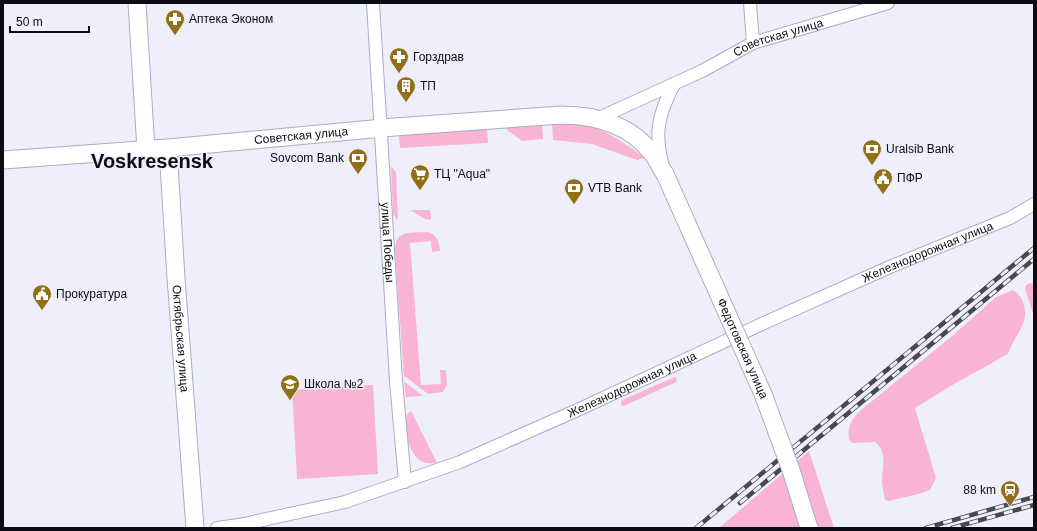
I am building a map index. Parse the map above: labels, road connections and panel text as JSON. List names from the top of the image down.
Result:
{
  "streets": {
    "main road": ["Советская улица", "Октябрьская улица", "Федотовская улица"],
    "street": ["улица Победы", "Железнодорожная улица"]
  },
  "crossings": [
    ["Советская улица", "улица Победы"],
    ["Советская улица", "Октябрьская улица"],
    ["Советская улица", "Федотовская улица"],
    ["улица Победы", "Железнодорожная улица"]
  ],
  "districts": ["Voskresensk"],
  "places": {
    "pharmacy": ["Аптека Эконом", "Горздрав"],
    "building": ["ТП"],
    "bank": ["Uralsib Bank", "Sovcom Bank", "VTB Bank"],
    "supermarket": ["ТЦ \"Aqua\""],
    "public building": ["ПФР", "Прокуратура"],
    "school or university": ["Школа №2"],
    "station": ["88 km"]
  },
  "scale_bar": "50 m"
}
